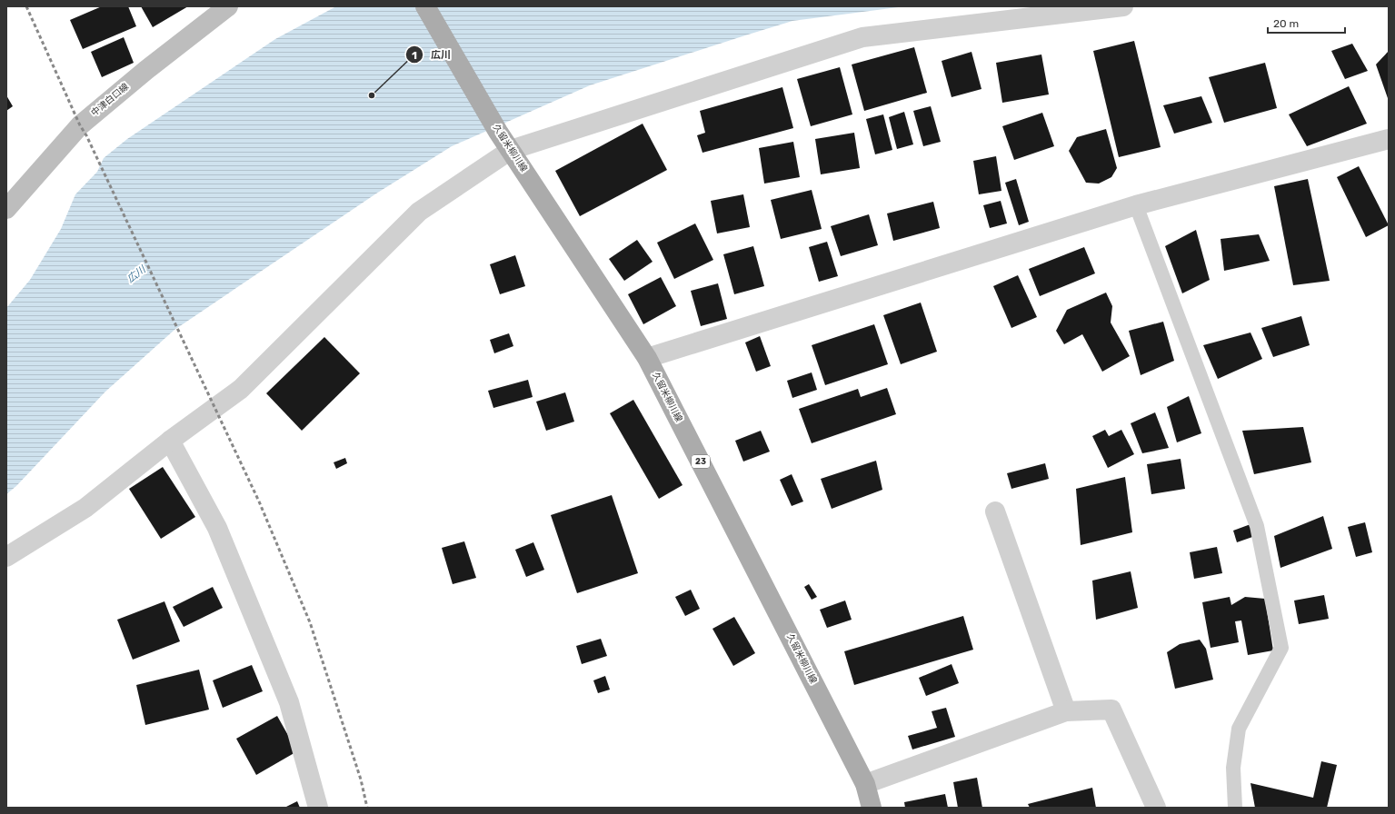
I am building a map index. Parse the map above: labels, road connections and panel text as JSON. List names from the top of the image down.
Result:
{
  "streets": {
    "main road": ["中津白口線", "久留米柳川線", "23"]
  },
  "water": ["広川"],
  "places": ["広川"],
  "scale_bar": "20 m"
}
